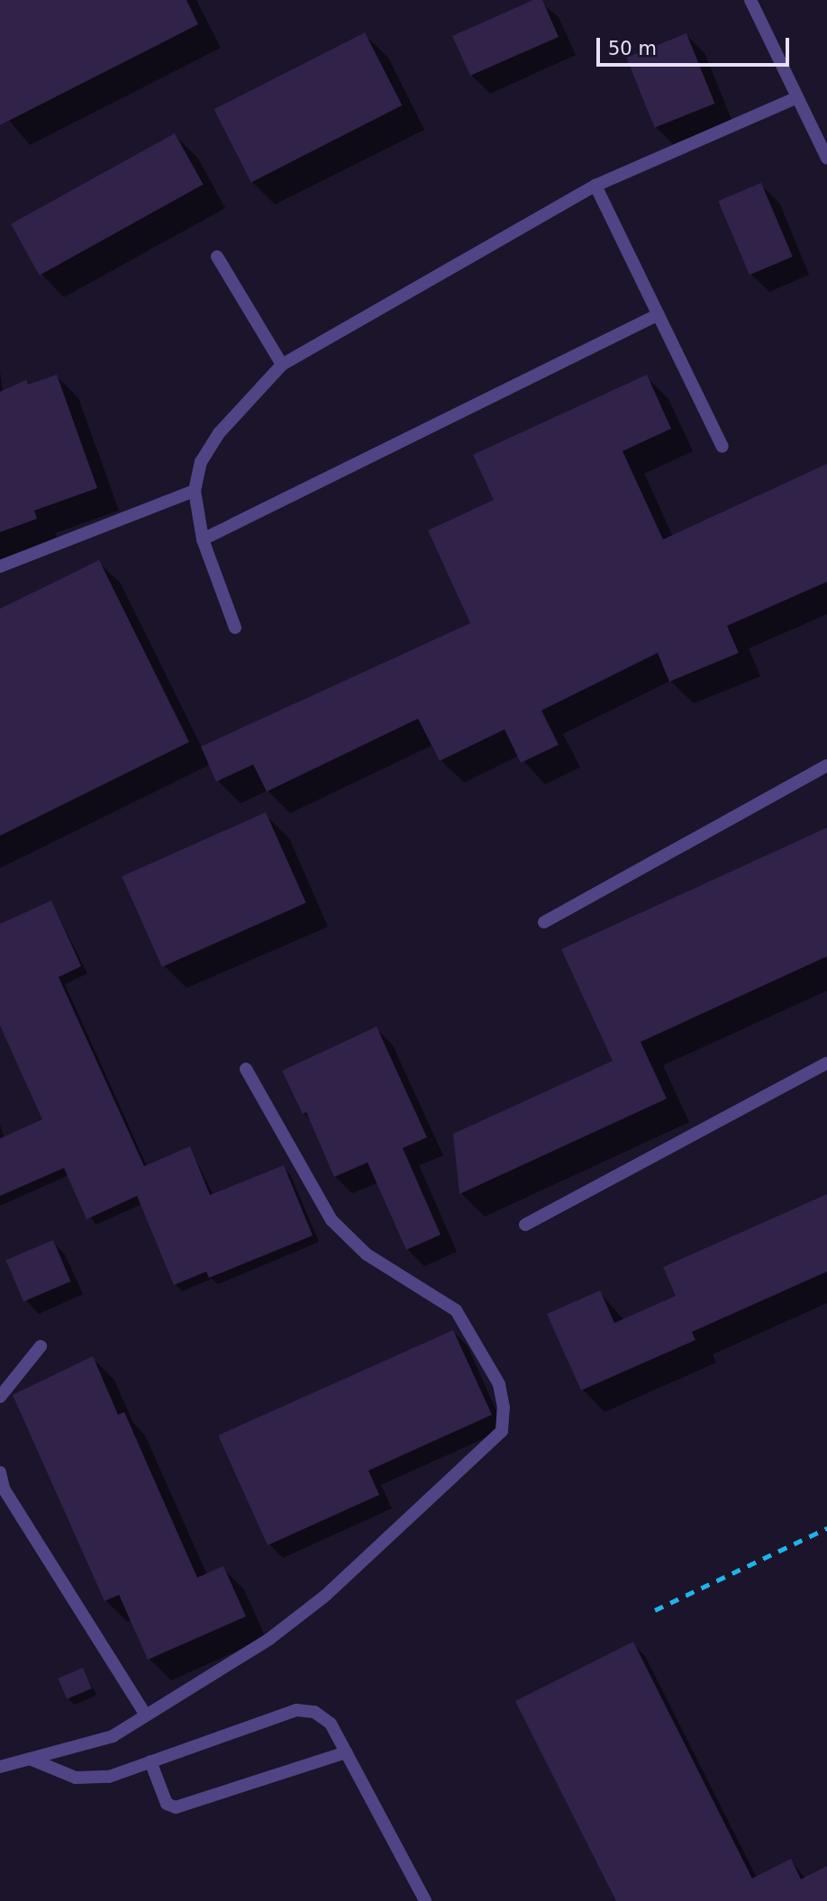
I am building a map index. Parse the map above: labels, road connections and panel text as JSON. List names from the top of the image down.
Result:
{
  "scale_bar": "50 m"
}
